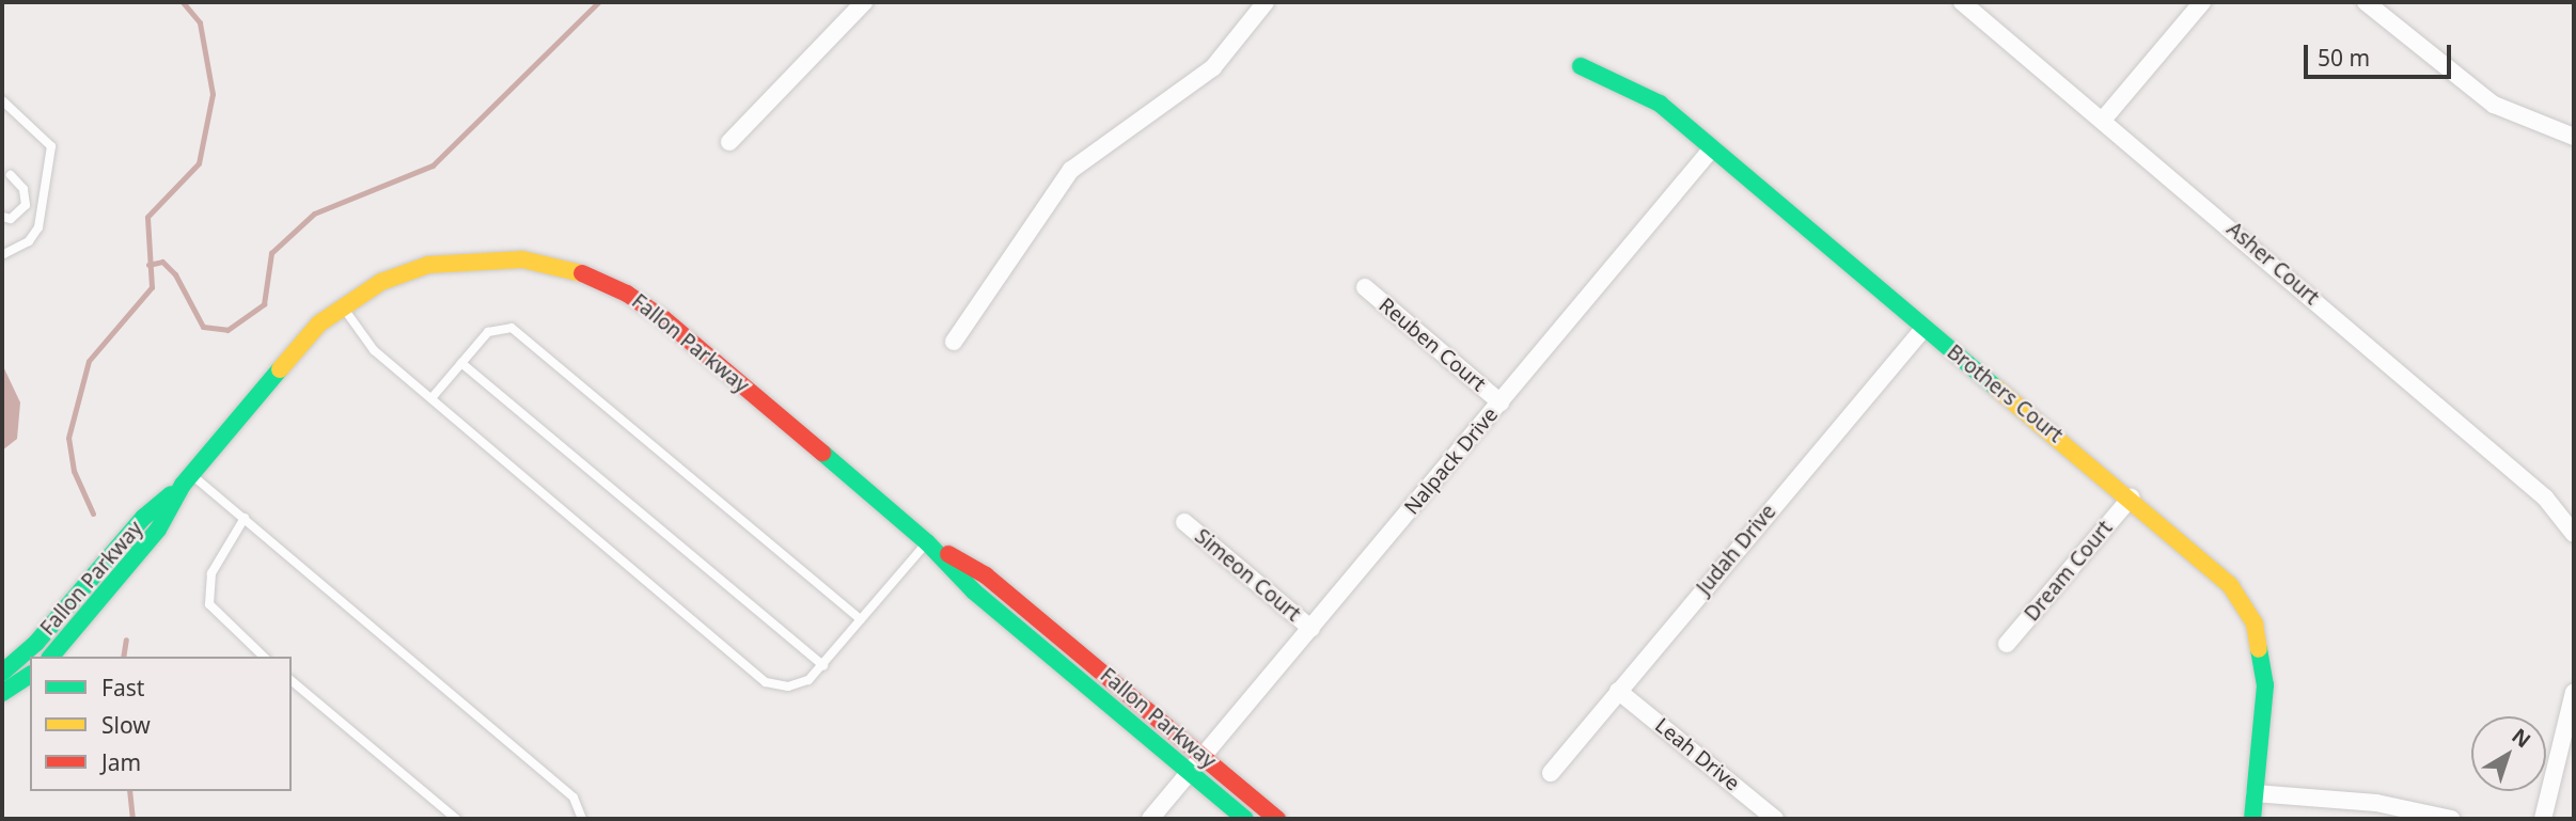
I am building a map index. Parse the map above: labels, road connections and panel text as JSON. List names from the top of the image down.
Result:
{
  "streets": {
    "street": [
      "Asher Court",
      "Fallon Parkway",
      "Reuben Court",
      "Brothers Court",
      "Nalpack Drive",
      "Judah Drive",
      "Dream Court",
      "Simeon Court",
      "Leah Drive"
    ]
  },
  "crossings": [
    ["Fallon Parkway", "Nalpack Drive"],
    ["Reuben Court", "Nalpack Drive"],
    ["Brothers Court", "Nalpack Drive"],
    ["Brothers Court", "Judah Drive"],
    ["Brothers Court", "Dream Court"],
    ["Nalpack Drive", "Simeon Court"],
    ["Judah Drive", "Leah Drive"]
  ],
  "legend": ["Fast", "Slow", "Jam"],
  "scale_bar": "50 m",
  "north": "top right"
}
